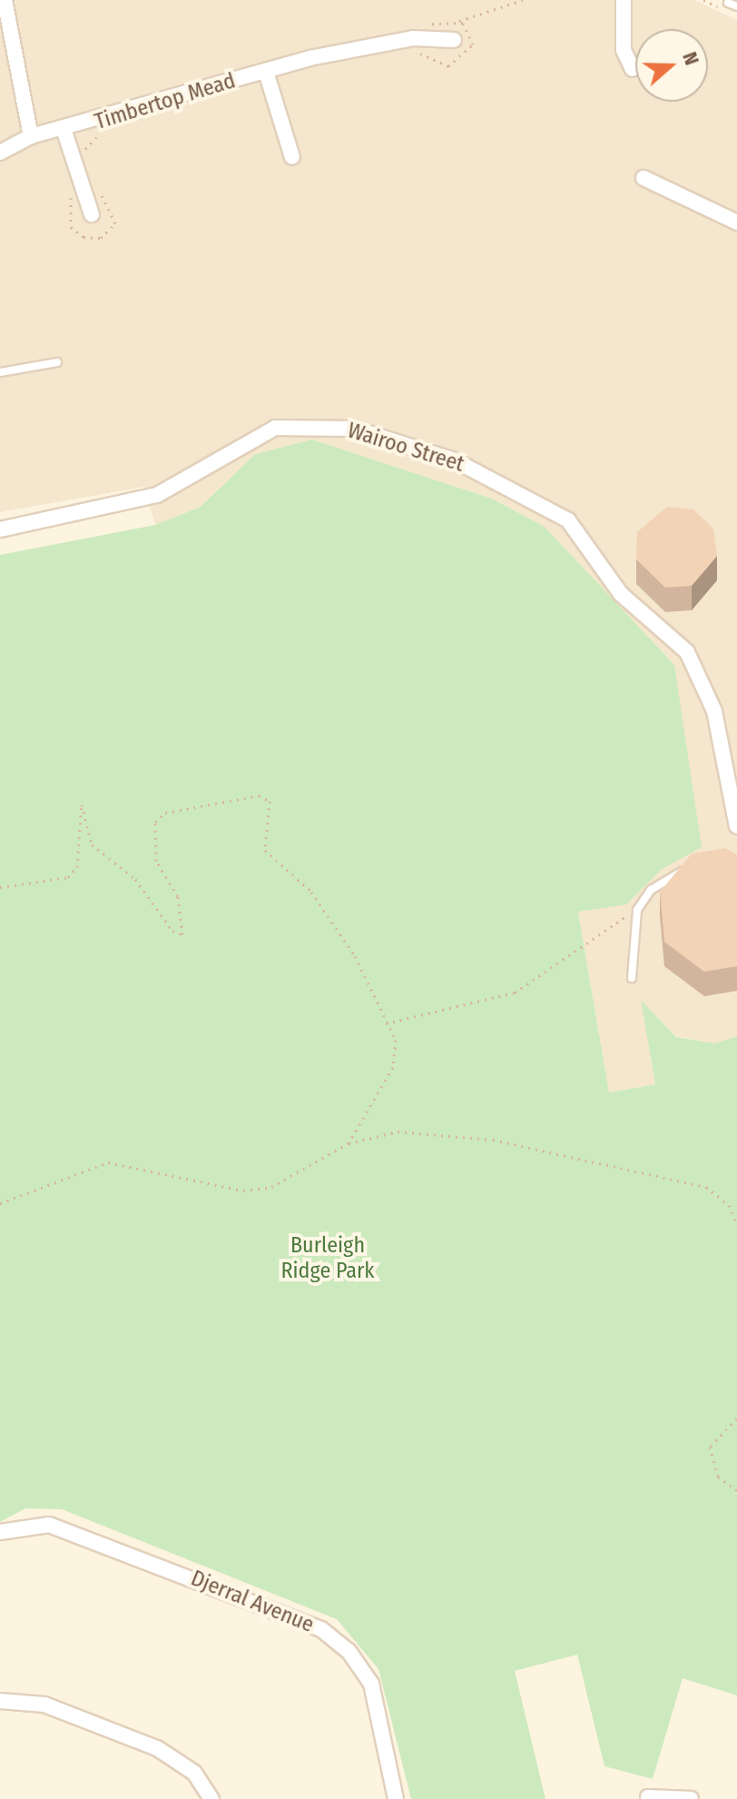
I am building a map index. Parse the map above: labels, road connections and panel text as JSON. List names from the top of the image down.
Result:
{
  "streets": {
    "street": ["Timbertop Mead", "Wairoo Street", "Djerral Avenue"]
  },
  "parks": ["Burleigh Ridge Park"],
  "north": "right"
}
